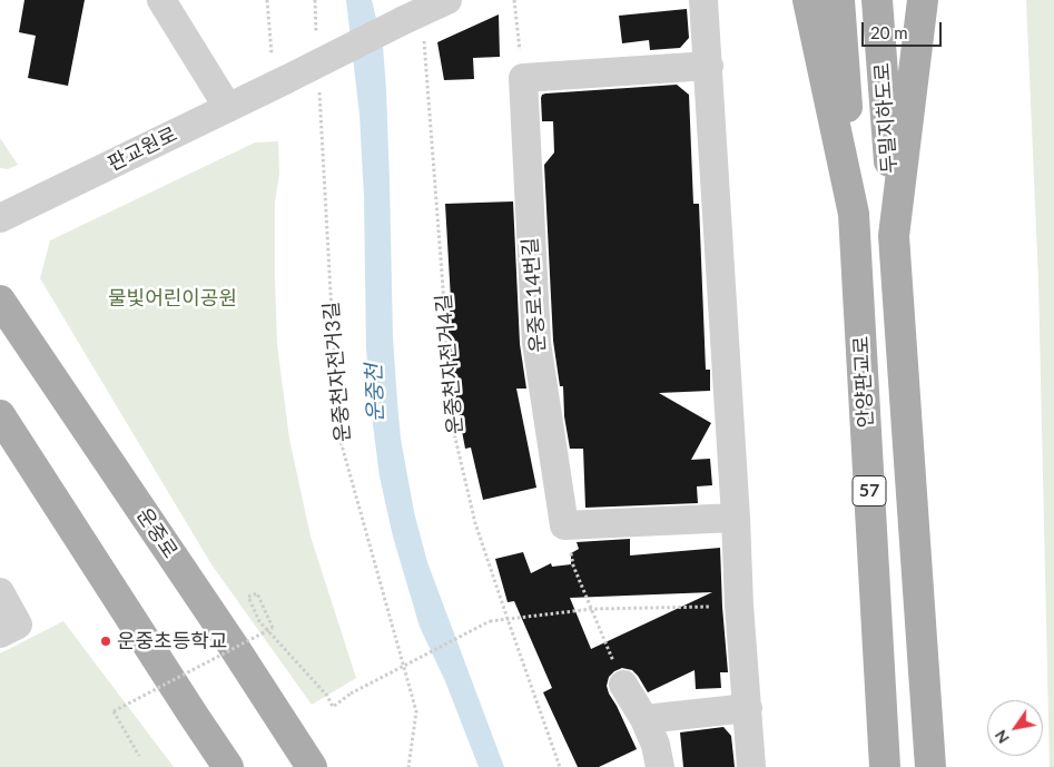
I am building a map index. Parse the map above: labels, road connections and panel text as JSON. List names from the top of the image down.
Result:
{
  "streets": {
    "main road": [
      "두밀지하도로",
      "안양판교로",
      "57",
      "운중로"
    ],
    "street": ["판교원로", "운중로14번길"],
    "path": ["운중천자전거4길", "운중천자전거3길"]
  },
  "crossings": [
    ["두밀지하도로", "안양판교로"],
    ["판교원로", "운중천자전거4길"]
  ],
  "water": ["운중천"],
  "parks": ["물빛어린이공원"],
  "places": ["운중초등학교"],
  "scale_bar": "20 m",
  "north": "bottom left"
}
